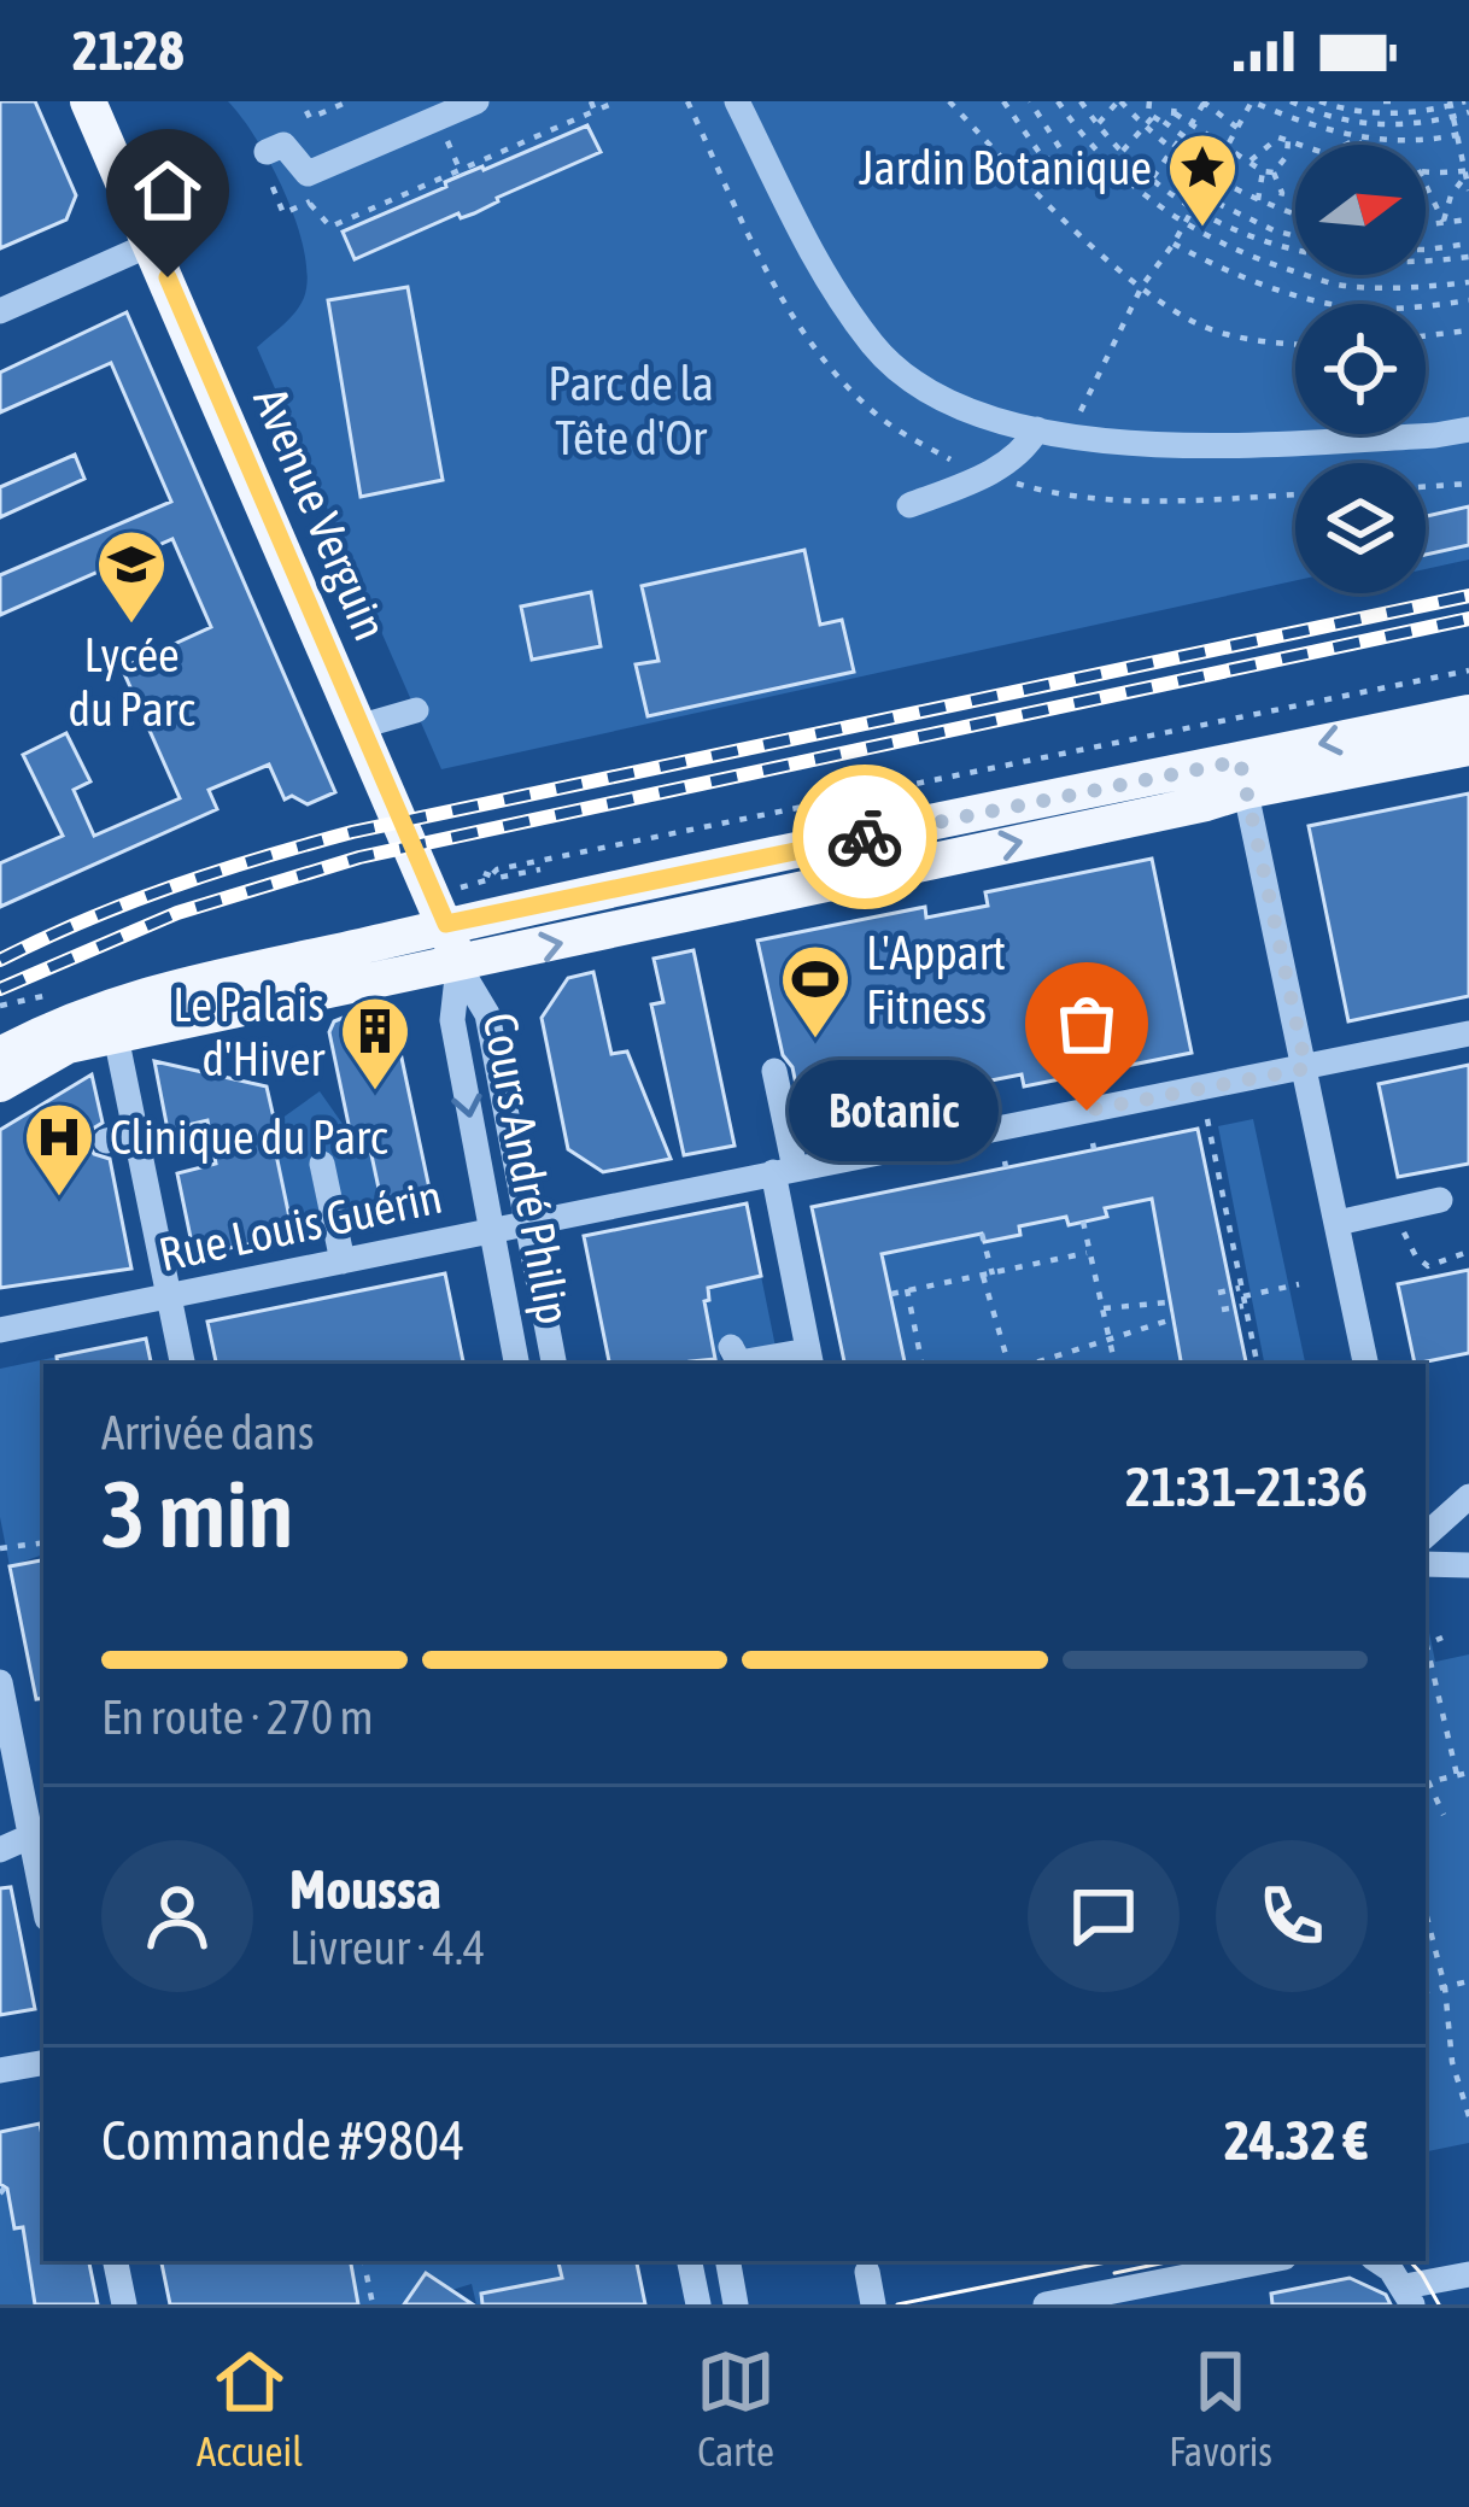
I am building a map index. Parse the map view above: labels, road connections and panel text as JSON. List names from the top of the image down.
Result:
{
  "streets": {
    "main road": ["Avenue Verguin"],
    "street": ["Cours André Philip", "Rue Louis Guérin"]
  },
  "crossings": [
    ["Avenue Verguin", "Cours André Philip"],
    ["Cours André Philip", "Rue Louis Guérin"]
  ],
  "parks": ["Parc de la Tête d'Or"],
  "places": {
    "place": ["Jardin Botanique"],
    "school or university": ["Lycée du Parc"],
    "sports": ["L'Appart Fitness"],
    "building": ["Le Palais d'Hiver"],
    "other": ["Botanic"],
    "hospital": ["Clinique du Parc"]
  },
  "north": "right",
  "page": {
    "status": "21:28",
    "bubble": "Botanic",
    "heading": ["3 min", "Arrivée dans", "21:31–21:36"],
    "panel": [
      "Moussa",
      "Livreur · 4.4",
      "Commande #9804",
      "24.32 €"
    ],
    "bar": "En route · 270 m",
    "tabs": ["Accueil", "Carte", "Favoris"]
  }
}
